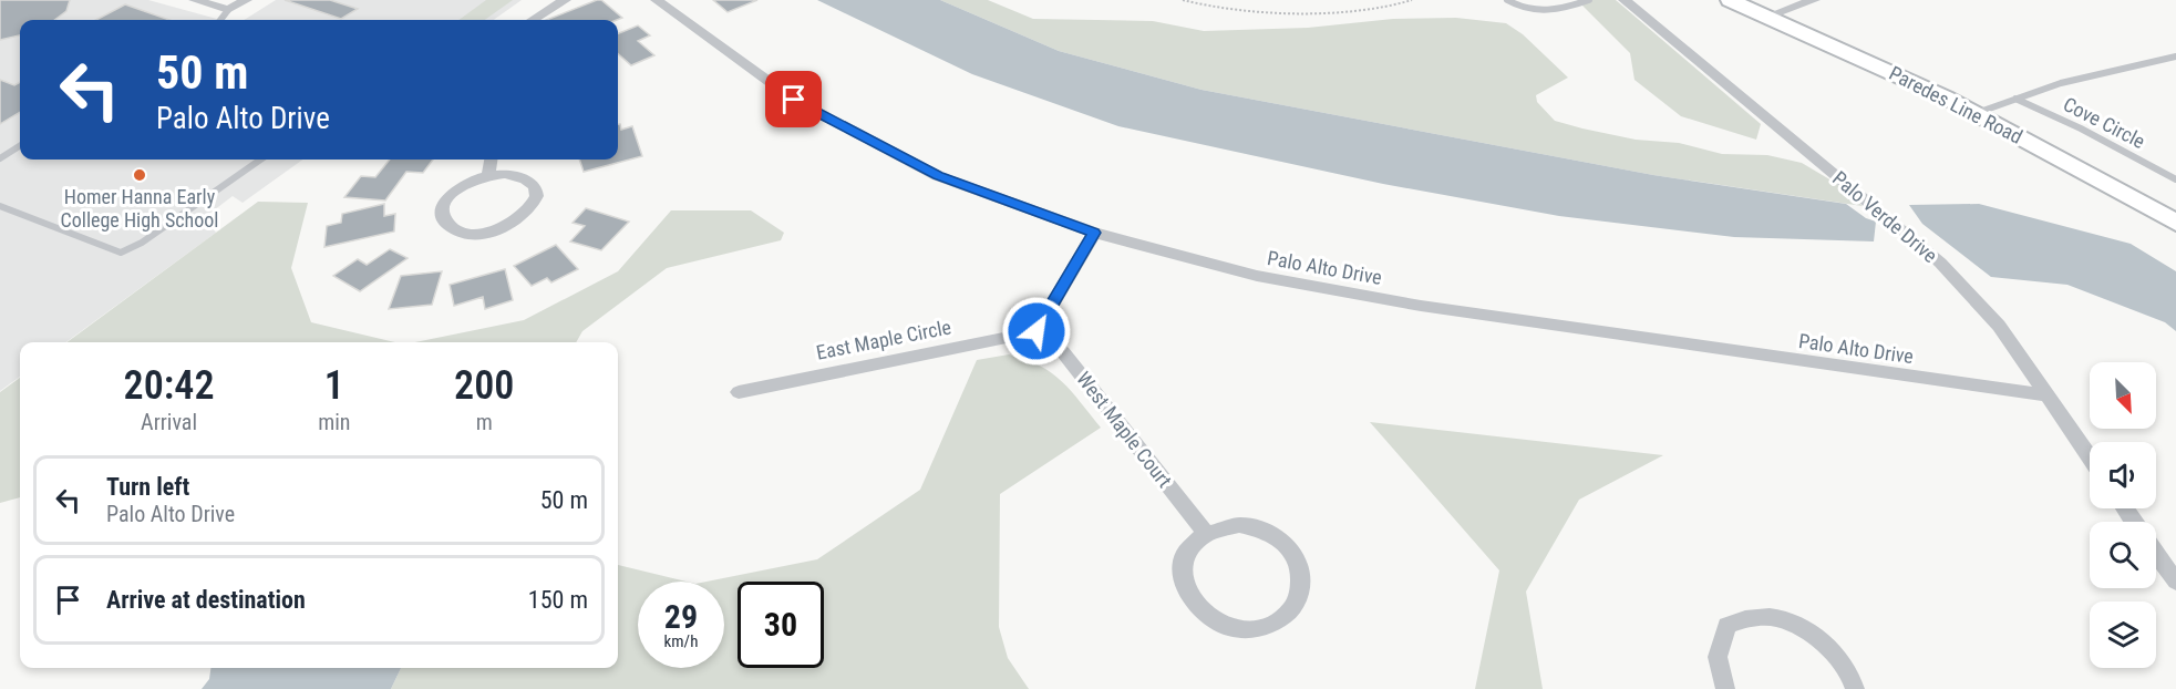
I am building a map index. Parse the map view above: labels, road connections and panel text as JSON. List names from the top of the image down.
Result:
{
  "streets": {
    "main road": ["Paredes Line Road"],
    "street": [
      "Palo Verde Drive",
      "Palo Alto Drive",
      "East Maple Circle",
      "West Maple Court"
    ],
    "lane": ["Cove Circle"]
  },
  "crossings": [
    ["Paredes Line Road", "Cove Circle"],
    ["Palo Verde Drive", "Palo Alto Drive"],
    ["East Maple Circle", "West Maple Court"]
  ],
  "places": ["Homer Hanna Early College High School"],
  "north": "bottom right",
  "page": {
    "turn": ["50 m", "Palo Alto Drive"],
    "eta": [
      "20:42",
      "Arrival",
      "1",
      "min",
      "200",
      "m"
    ],
    "list": [
      {
        "name": "Turn left",
        "note": "Palo Alto Drive",
        "value": "50 m"
      },
      {
        "name": "Arrive at destination",
        "value": "150 m"
      }
    ],
    "speed": "29 km/h",
    "limit": "30"
  }
}
